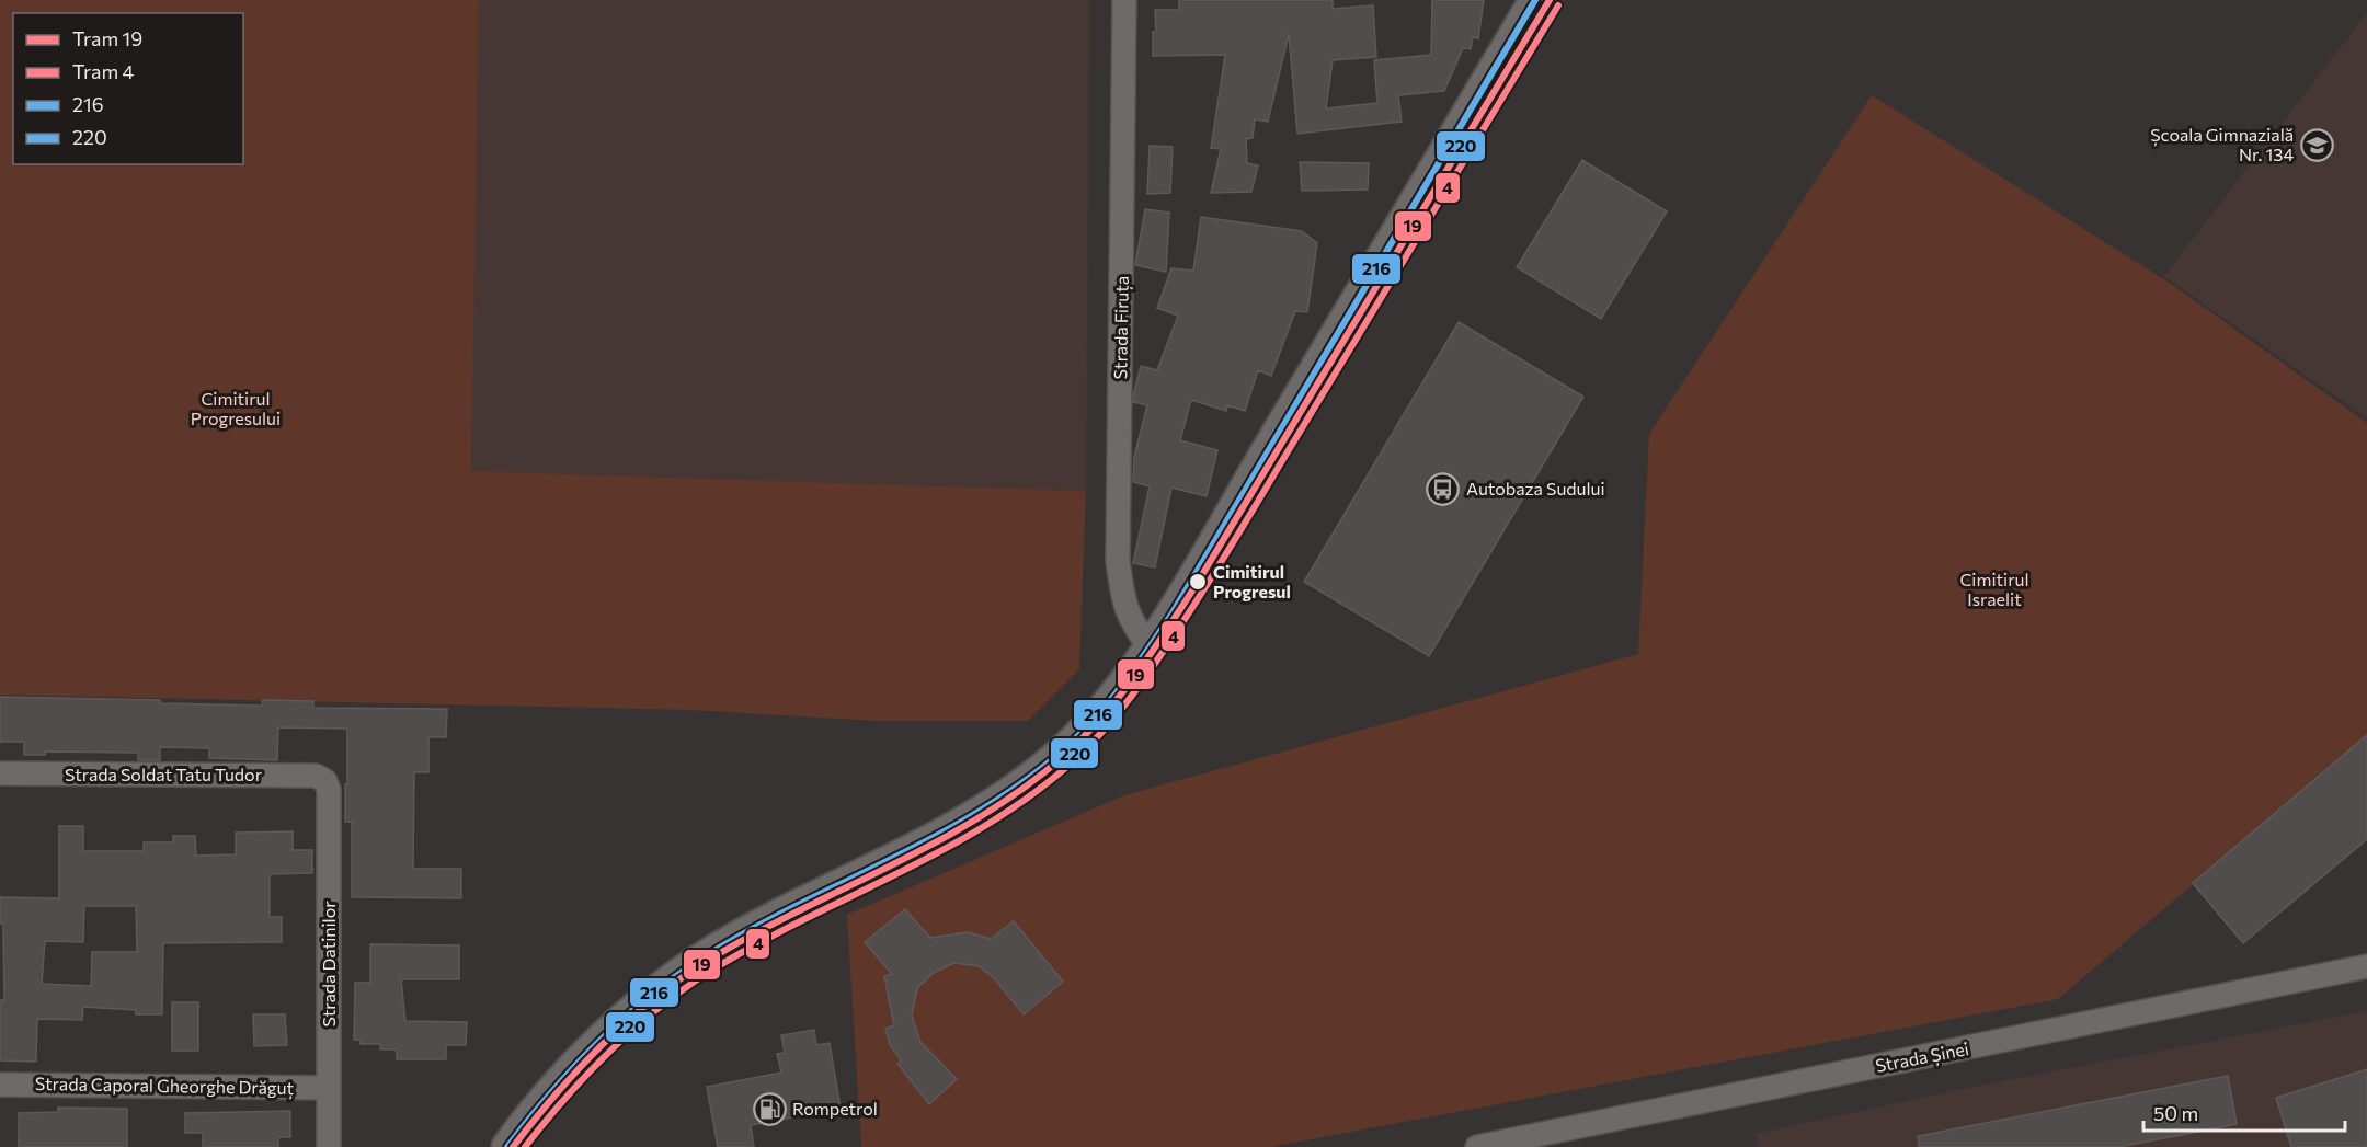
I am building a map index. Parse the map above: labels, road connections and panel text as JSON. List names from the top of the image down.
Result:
{
  "streets": {
    "street": [
      "Strada Firuța",
      "Strada Soldat Tatu Tudor",
      "Strada Datinilor",
      "Strada Șinei",
      "Strada Caporal Gheorghe Drăguț"
    ]
  },
  "crossings": [
    ["Strada Soldat Tatu Tudor", "Strada Datinilor"],
    ["Strada Datinilor", "Strada Caporal Gheorghe Drăguț"]
  ],
  "parks": ["Cimitirul Progresului", "Cimitirul Israelit"],
  "places": {
    "school or university": ["Școala Gimnazială Nr. 134"],
    "bus stop": ["Autobaza Sudului"],
    "other": ["Cimitirul Progresul"],
    "fuel station": ["Rompetrol"]
  },
  "lines": [
    "tram line 19",
    "transit line 216",
    "tram line 4",
    "transit line 220"
  ],
  "legend": [
    "Tram 19",
    "Tram 4",
    "216",
    "220"
  ],
  "scale_bar": "50 m"
}
